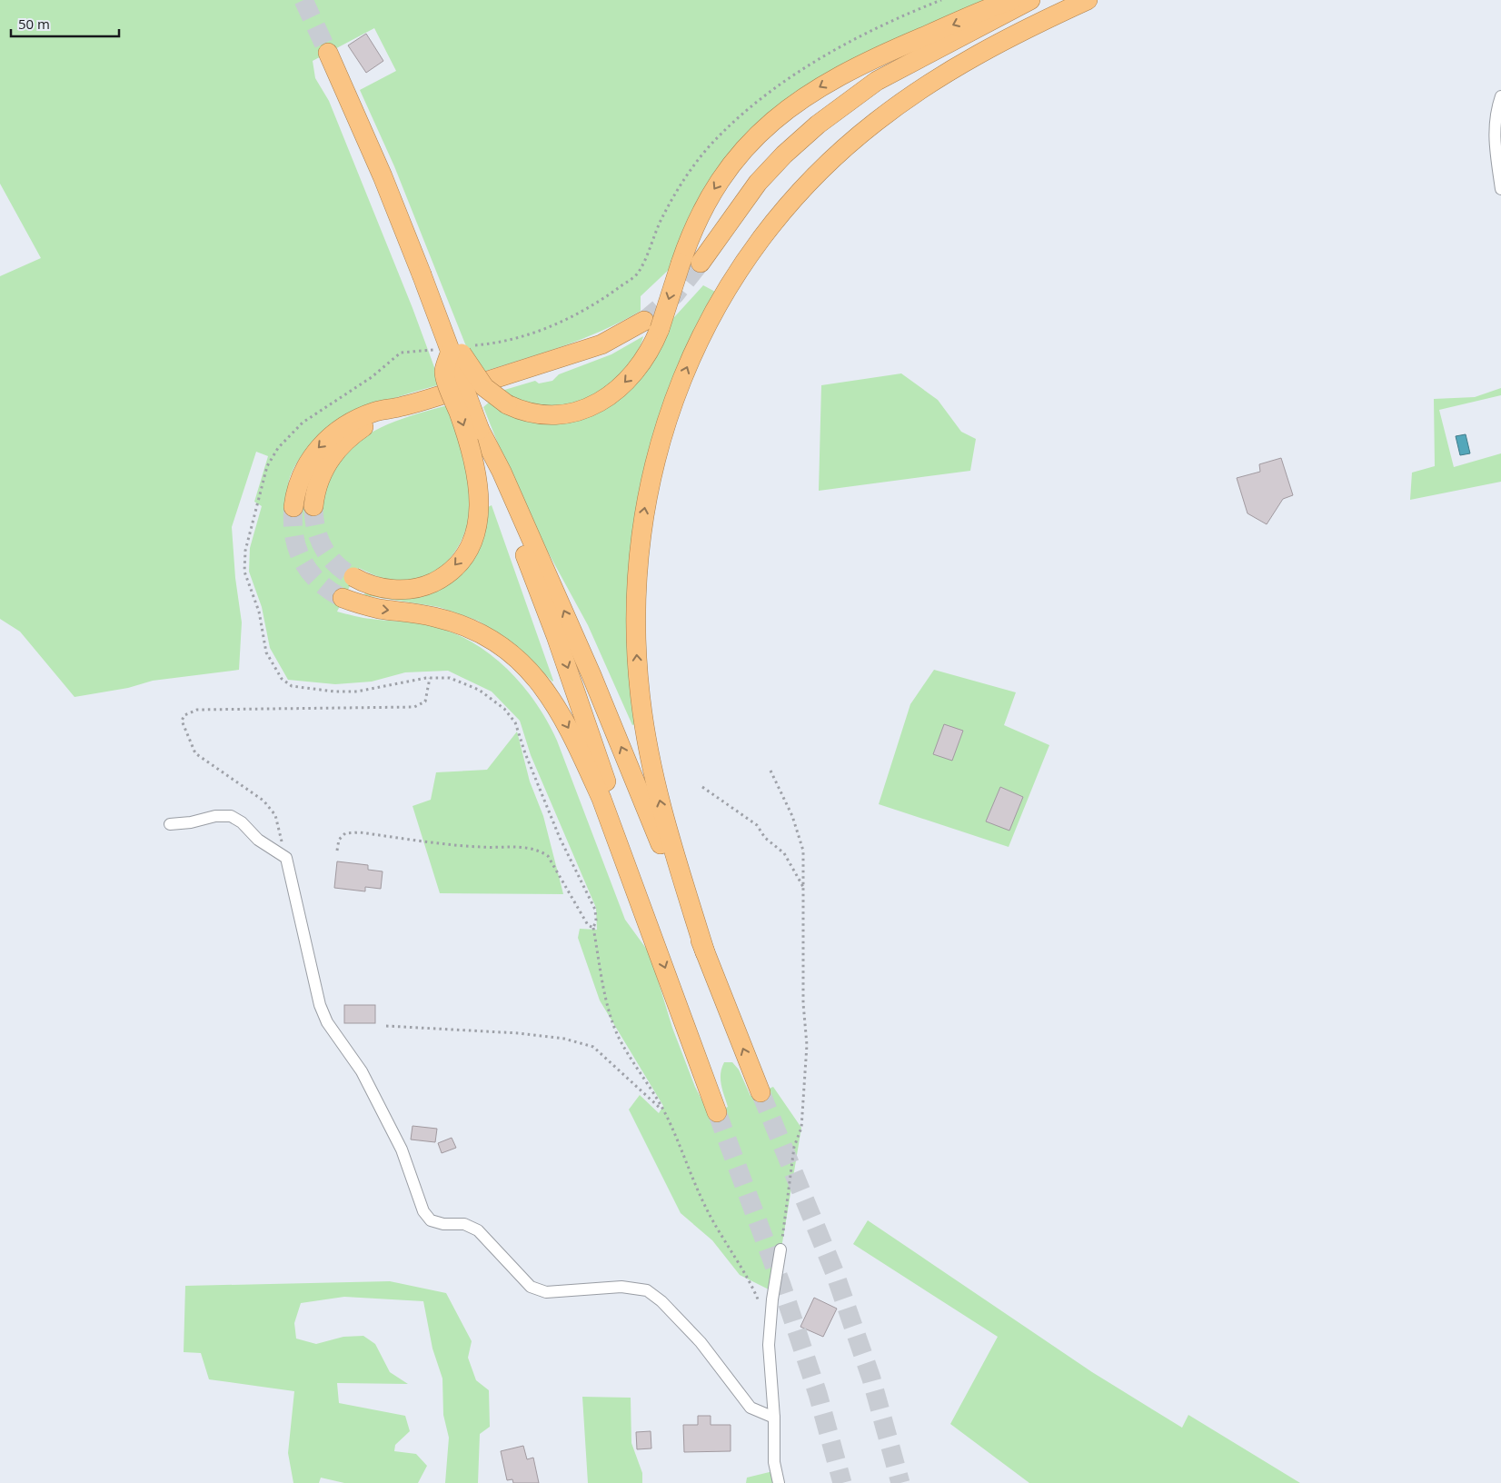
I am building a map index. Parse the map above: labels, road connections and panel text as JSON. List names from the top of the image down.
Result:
{
  "scale_bar": "50 m"
}
